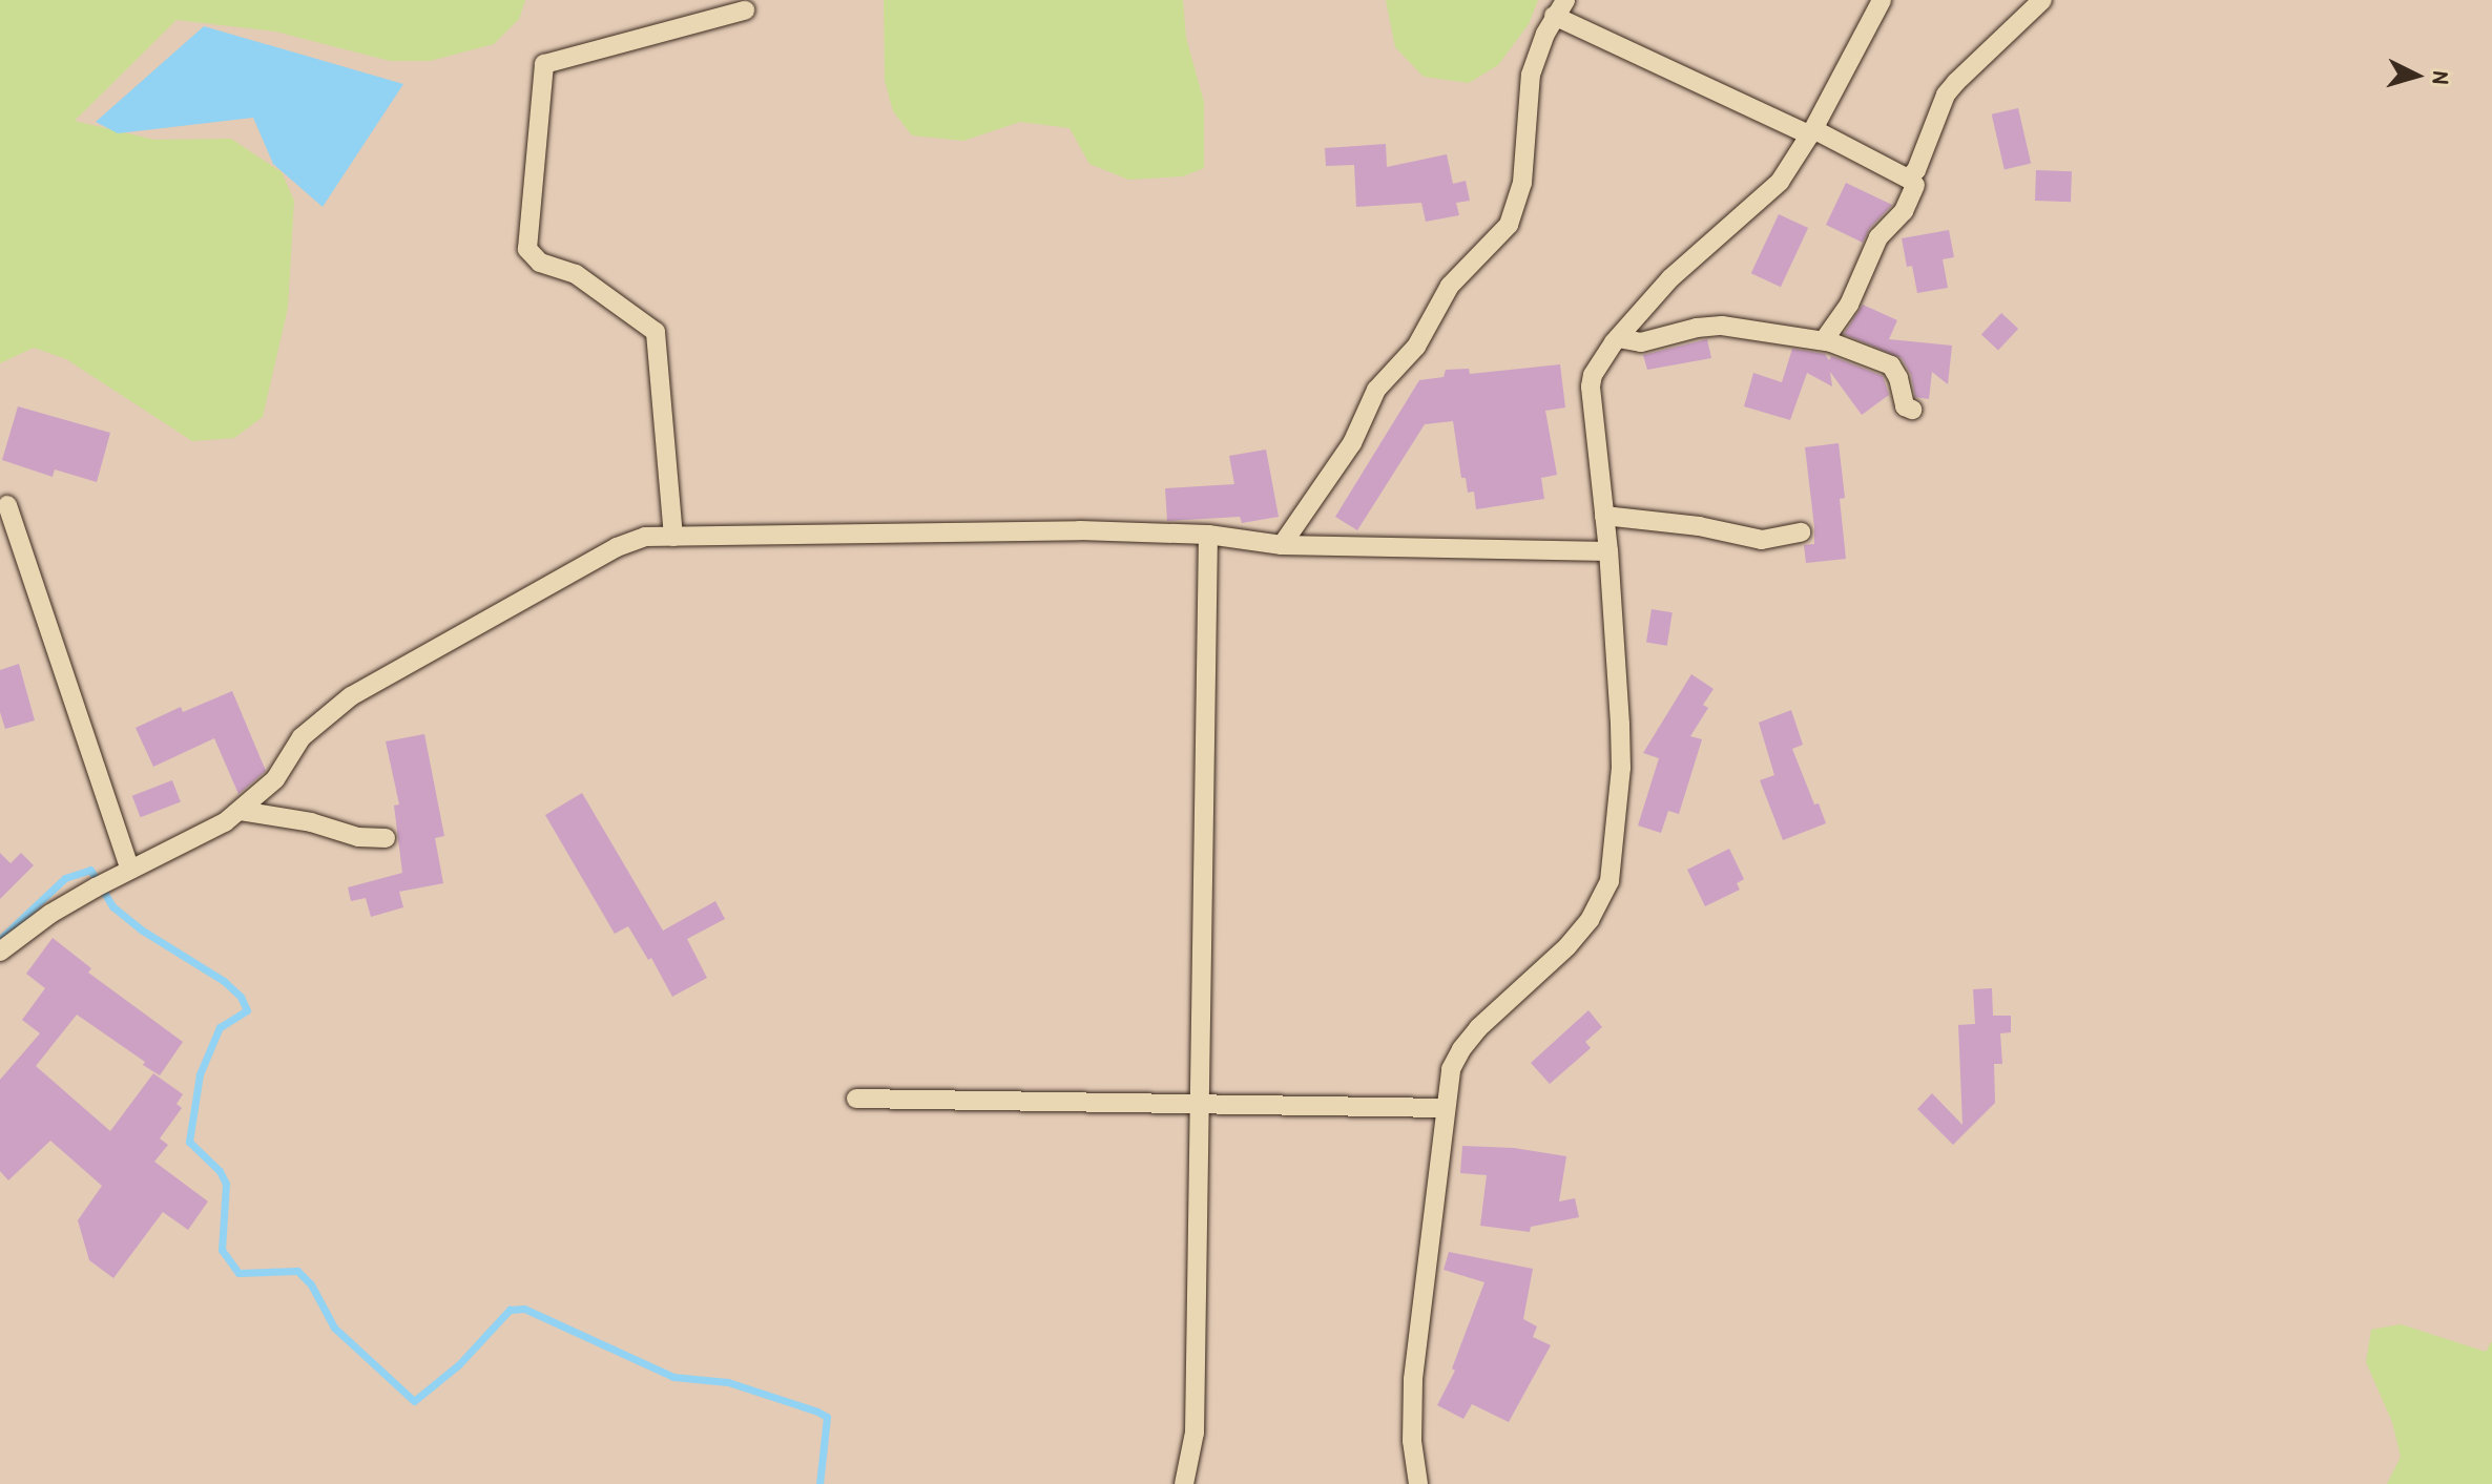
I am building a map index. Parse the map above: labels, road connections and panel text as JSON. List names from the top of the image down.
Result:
{
  "north": "right"
}
